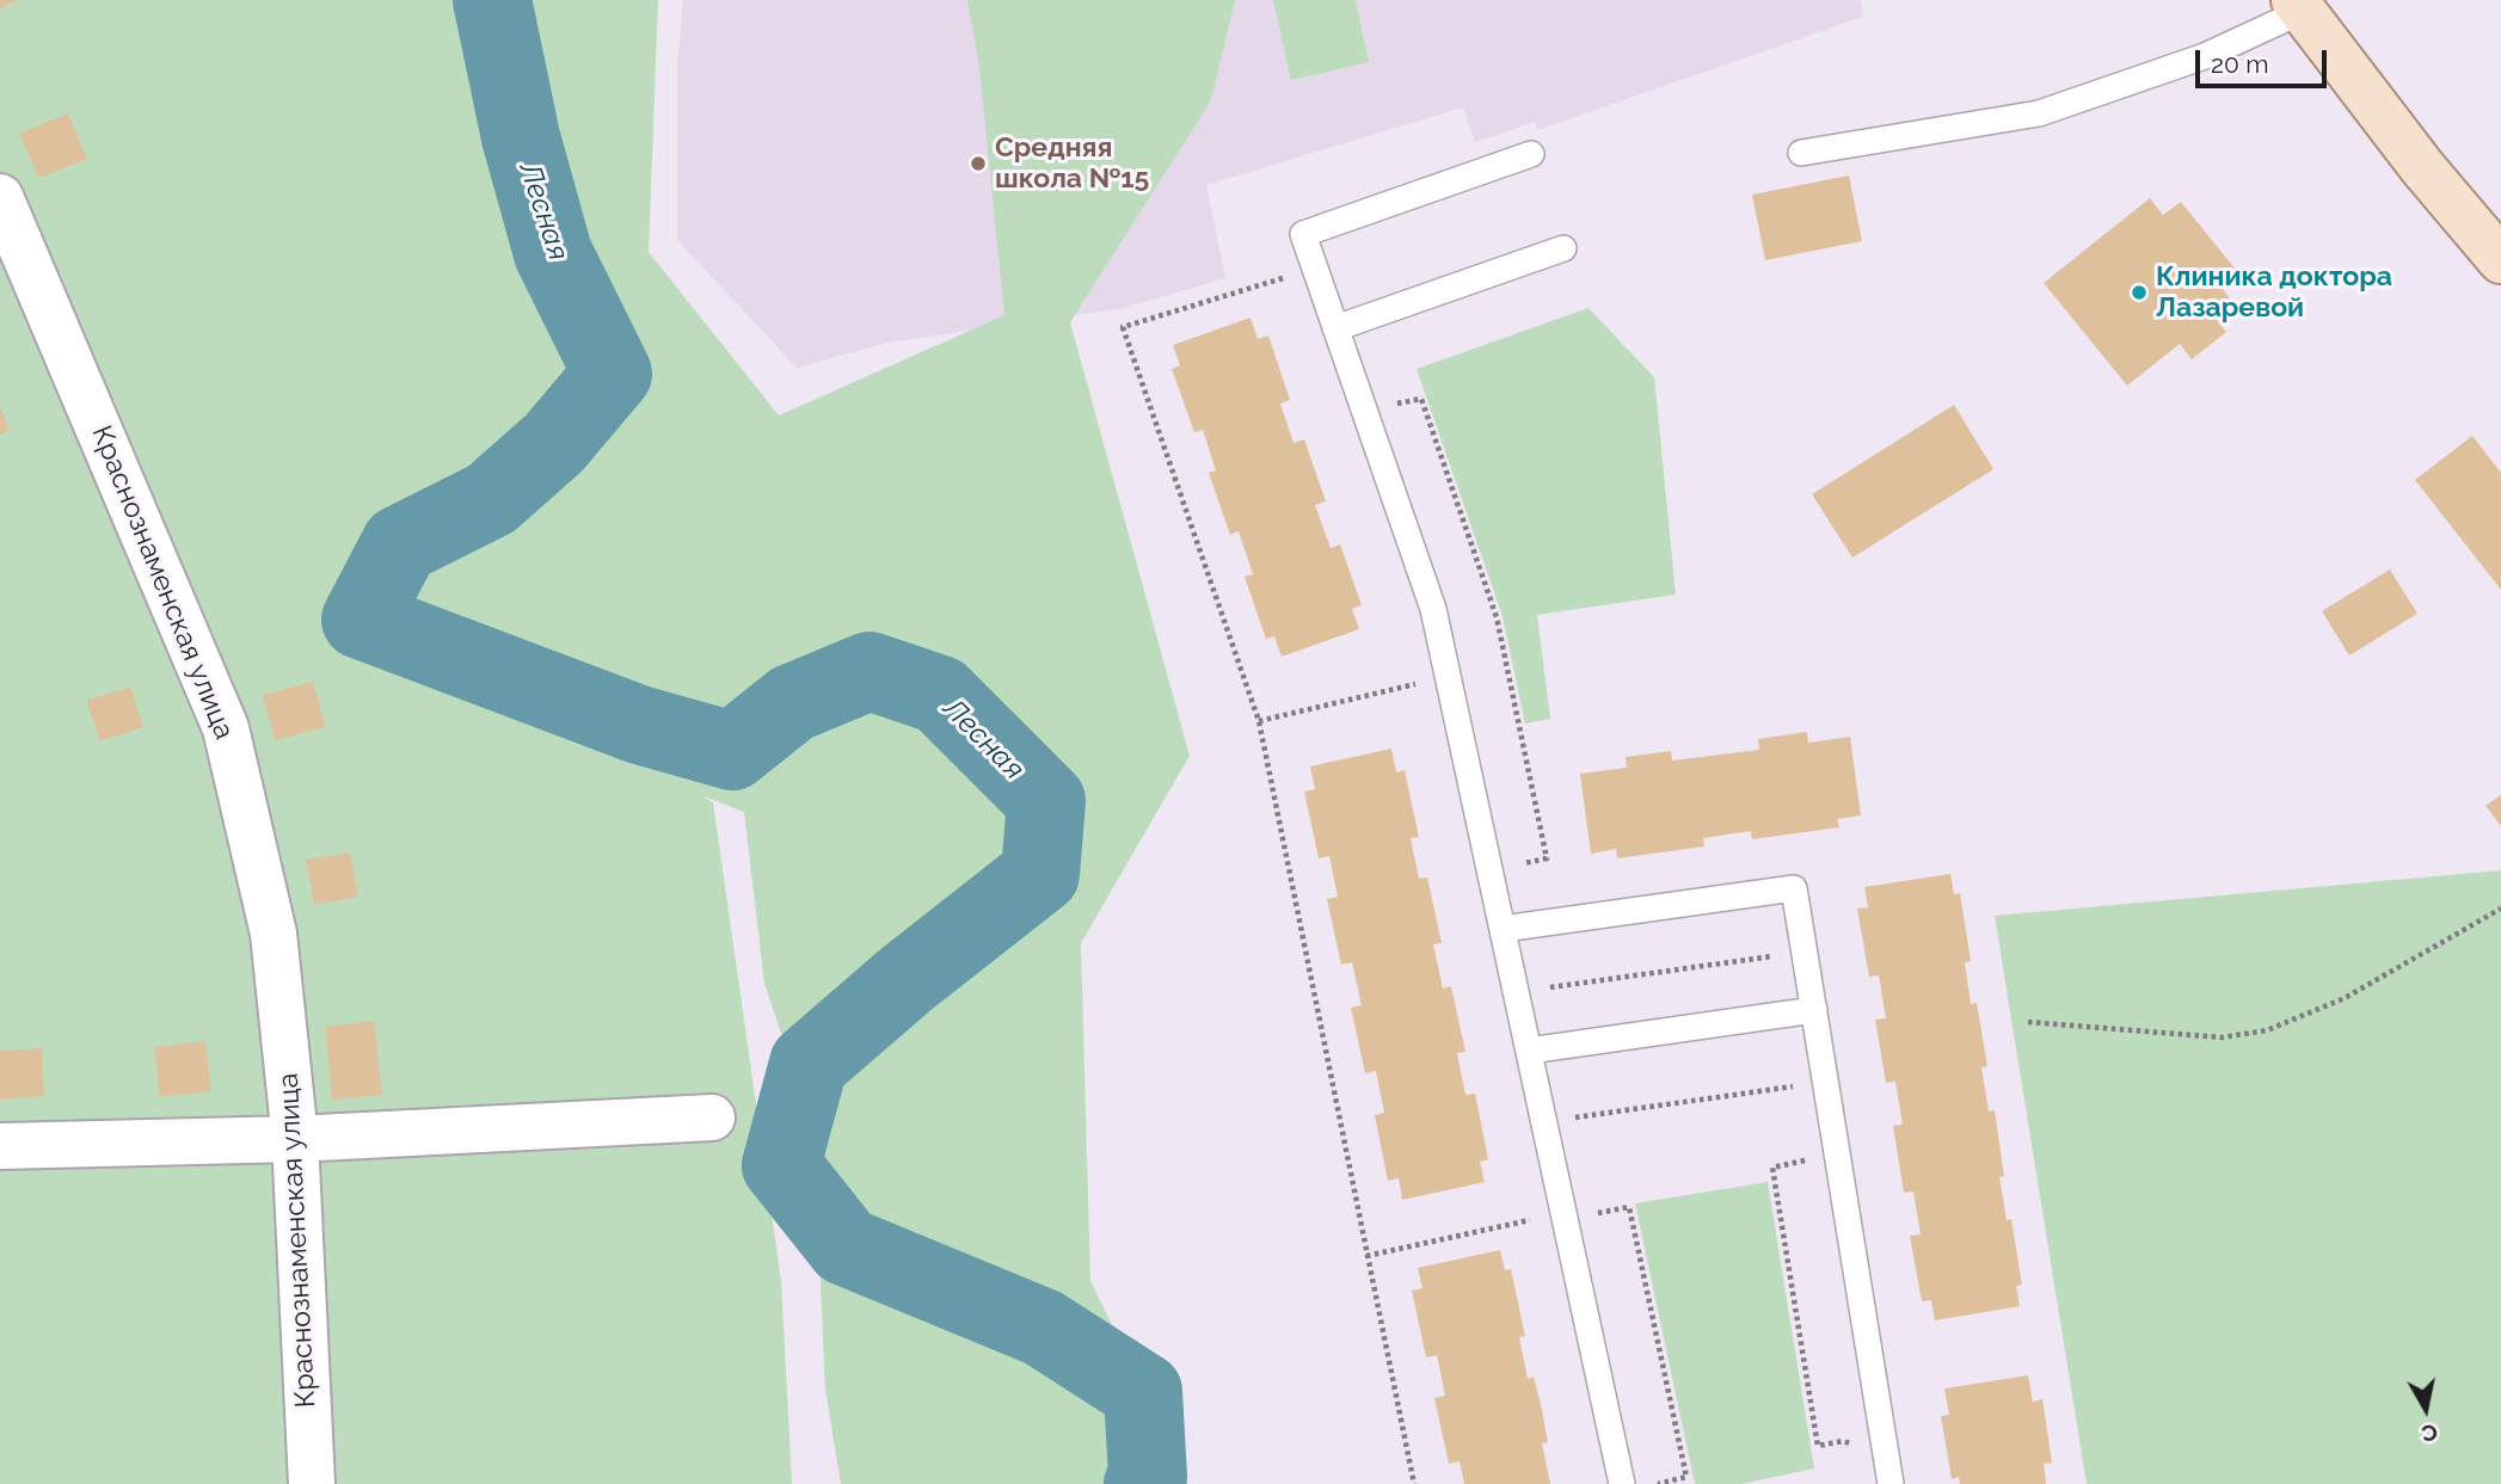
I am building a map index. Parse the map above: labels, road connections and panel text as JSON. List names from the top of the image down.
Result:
{
  "streets": {
    "street": ["Краснознаменская улица"]
  },
  "water": ["Лесная"],
  "places": ["Средняя школа №15", "Клиника доктора Лазаревой"],
  "scale_bar": "20 m",
  "north": "bottom"
}
